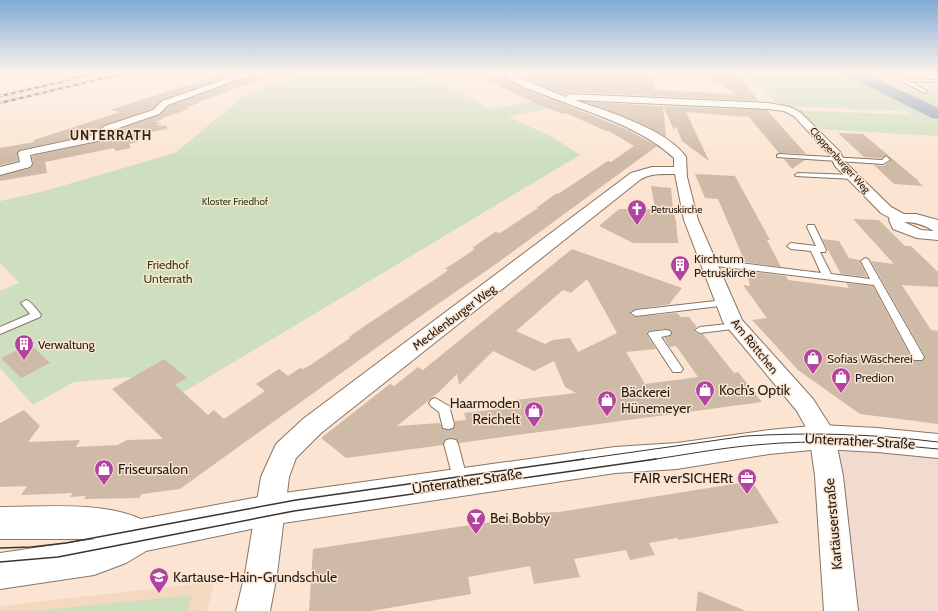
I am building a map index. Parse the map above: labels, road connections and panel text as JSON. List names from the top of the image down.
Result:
{
  "streets": {
    "main road": ["Unterrather Straße"],
    "street": [
      "Cloppenburger Weg",
      "Mecklenburger Weg",
      "Am Röttchen",
      "Kartäuserstraße"
    ]
  },
  "crossings": [
    ["Mecklenburger Weg", "Am Röttchen"],
    ["Mecklenburger Weg", "Unterrather Straße"],
    ["Am Röttchen", "Unterrather Straße"],
    ["Am Röttchen", "Kartäuserstraße"],
    ["Unterrather Straße", "Kartäuserstraße"]
  ],
  "districts": ["UNTERRATH"],
  "parks": ["Kloster Friedhof", "Friedhof Unterrath"],
  "places": {
    "church": ["Petruskirche"],
    "building": ["Kirchturm Petruskirche", "Verwaltung"],
    "shop": [
      "Sofias Wäscherei",
      "Predion",
      "Koch’s Optik",
      "Bäckerei Hünemeyer",
      "Haarmoden Reichelt",
      "Friseursalon"
    ],
    "office": ["FAIR verSICHERt"],
    "bar": ["Bei Bobby"],
    "school or university": ["Kartause-Hain-Grundschule"]
  }
}
